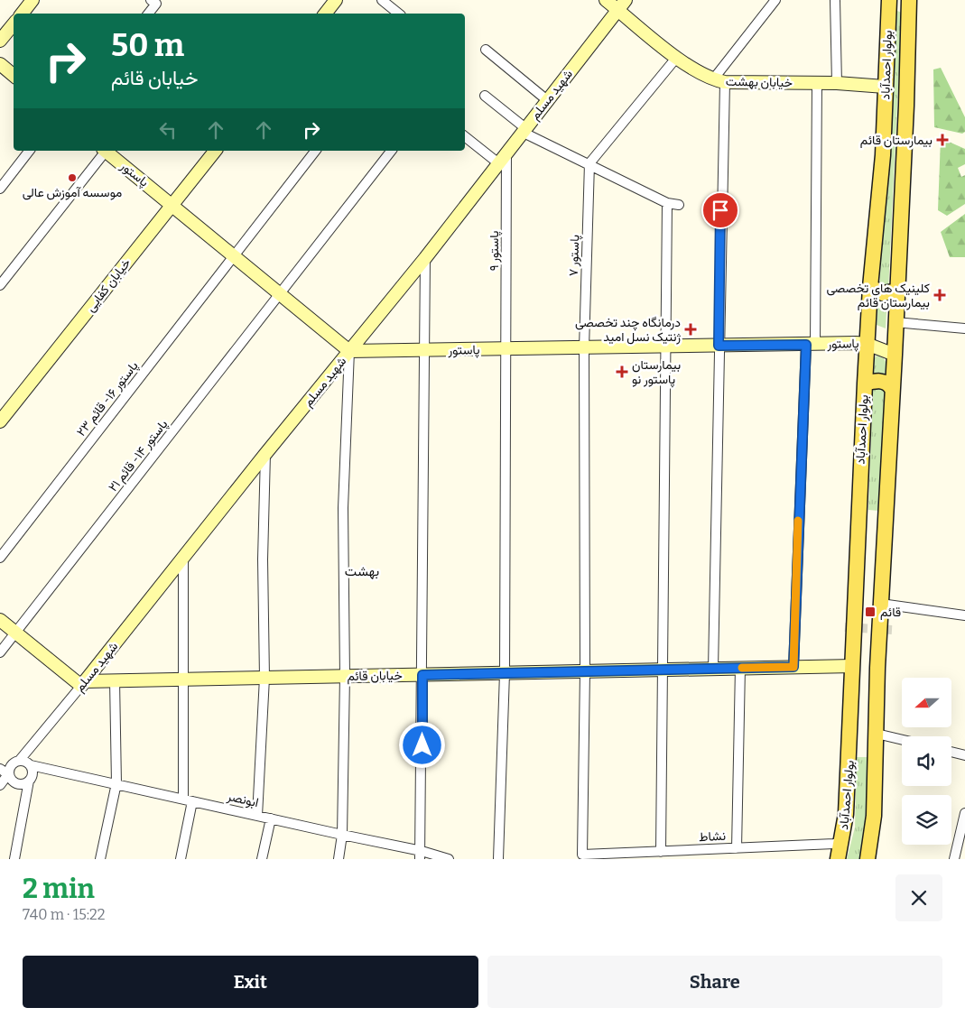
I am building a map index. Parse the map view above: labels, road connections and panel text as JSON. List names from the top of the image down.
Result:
{
  "streets": {
    "main road": ["بولوار احمدآباد"],
    "street": [
      "خیابان بهشت",
      "شهید مسلم",
      "پاستور",
      "پاستور ۹",
      "پاستور ۷",
      "خیابان کفایی",
      "پاستور ۱۶- قائم ۲۳",
      "پاستور ۱۴- قائم ۲۱",
      "خیابان قائم",
      "ابونصر",
      "نشاط"
    ]
  },
  "crossings": [
    ["بولوار احمدآباد", "خیابان بهشت"],
    ["بولوار احمدآباد", "پاستور"],
    ["بولوار احمدآباد", "خیابان قائم"],
    ["بولوار احمدآباد", "نشاط"],
    ["خیابان بهشت", "شهید مسلم"],
    ["شهید مسلم", "پاستور"],
    ["شهید مسلم", "پاستور ۹"],
    ["شهید مسلم", "خیابان قائم"],
    ["شهید مسلم", "ابونصر"],
    ["پاستور", "پاستور ۹"],
    ["پاستور", "پاستور ۷"],
    ["پاستور", "خیابان کفایی"],
    ["پاستور", "پاستور ۱۶- قائم ۲۳"],
    ["پاستور", "پاستور ۱۴- قائم ۲۱"],
    ["پاستور ۹", "خیابان قائم"],
    ["پاستور ۷", "خیابان قائم"],
    ["پاستور ۷", "نشاط"]
  ],
  "districts": ["بهشت"],
  "places": {
    "health": [
      "بیمارستان قائم",
      "کلینیک های تخصصی بیمارستان قائم",
      "درمانگاه چند تخصصی ژنتیک نسل امید",
      "بیمارستان پاستور نو"
    ],
    "other": ["موسسه آموزش عالی"],
    "transit": ["قائم"]
  },
  "north": "left",
  "page": {
    "turn": ["50 m", "خیابان قائم"],
    "heading": ["2 min", "740 m · 15:22"],
    "buttons": ["Exit", "Share"]
  }
}
